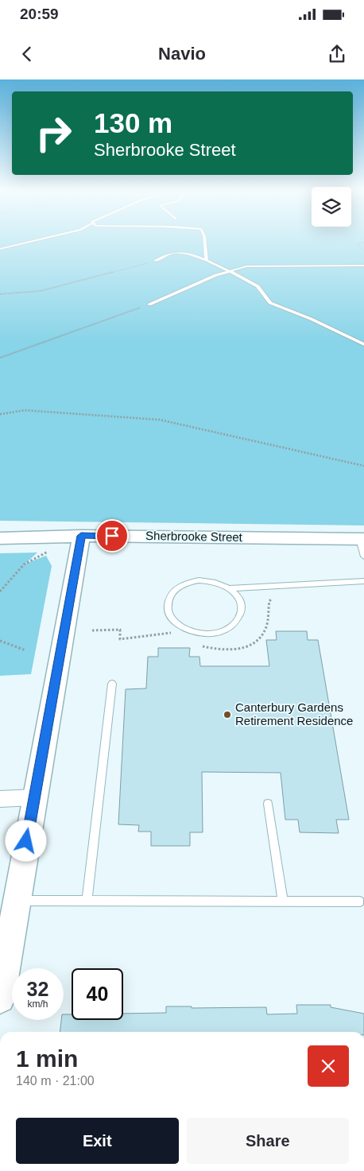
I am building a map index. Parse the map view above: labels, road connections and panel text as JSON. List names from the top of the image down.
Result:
{
  "streets": {
    "street": ["Sherbrooke Street"]
  },
  "places": ["Canterbury Gardens Retirement Residence"],
  "page": {
    "status": "20:59",
    "header": "Navio",
    "turn": ["130 m", "Sherbrooke Street"],
    "speed": "32 km/h",
    "limit": "40",
    "heading": ["1 min", "140 m · 21:00"],
    "buttons": ["Exit", "Share"]
  }
}
